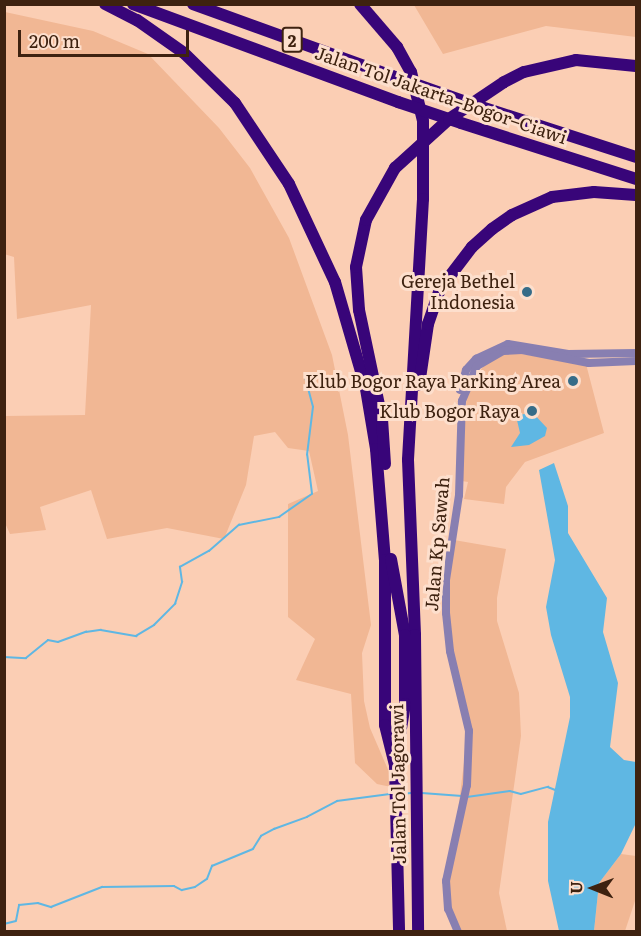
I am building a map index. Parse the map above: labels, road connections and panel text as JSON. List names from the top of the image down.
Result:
{
  "streets": {
    "highway": ["2", "Jalan Tol Jakarta–Bogor–Ciawi", "Jalan Tol Jagorawi"],
    "street": ["Jalan Kp Sawah"]
  },
  "places": ["Gereja Bethel Indonesia", "Klub Bogor Raya Parking Area", "Klub Bogor Raya"],
  "scale_bar": "200 m",
  "north": "left"
}
